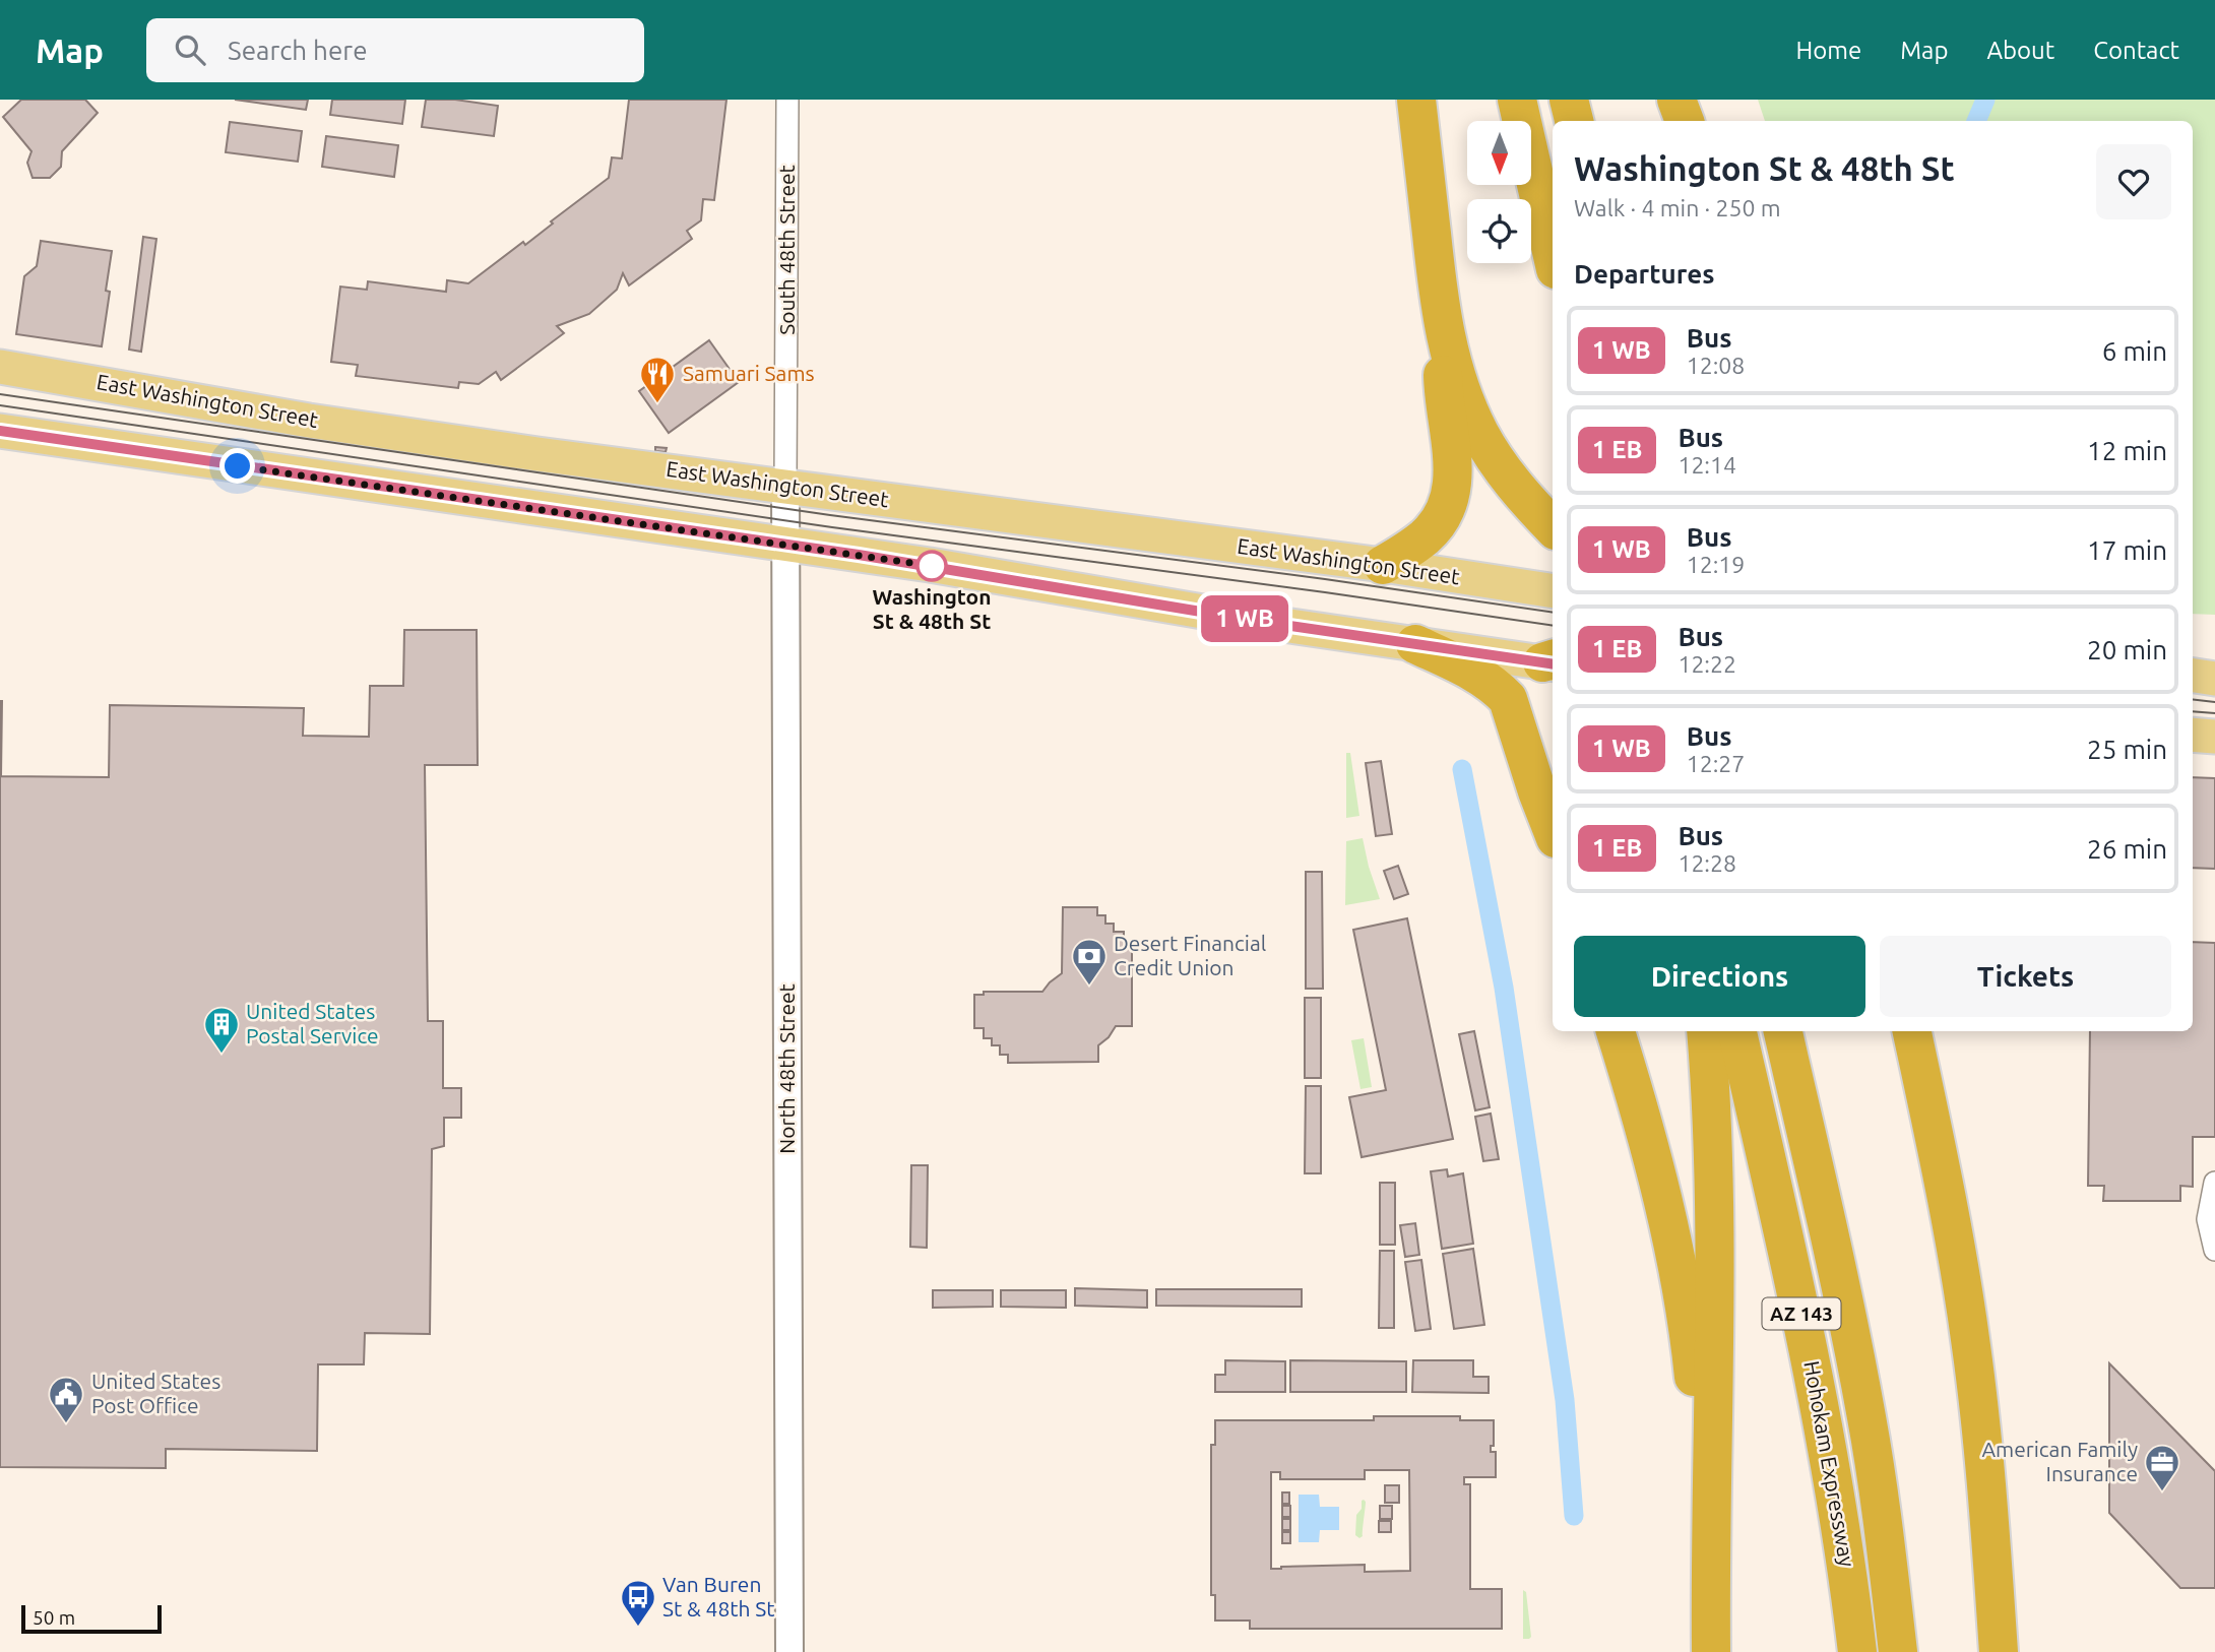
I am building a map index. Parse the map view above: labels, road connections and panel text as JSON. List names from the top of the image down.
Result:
{
  "streets": {
    "highway": ["AZ 143", "Hohokam Expressway"],
    "main road": ["East Washington Street"],
    "street": ["South 48th Street", "North 48th Street"]
  },
  "crossings": [
    ["South 48th Street", "East Washington Street"],
    ["South 48th Street", "North 48th Street"],
    ["East Washington Street", "North 48th Street"]
  ],
  "places": {
    "restaurant": ["Samuari Sams"],
    "other": ["Washington St & 48th St"],
    "bank": ["Desert Financial Credit Union"],
    "building": ["United States Postal Service"],
    "public building": ["United States Post Office"],
    "office": ["American Family Insurance"],
    "bus stop": ["Van Buren St & 48th St"]
  },
  "scale_bar": "50 m",
  "north": "bottom",
  "page": {
    "header": "Map",
    "search": "Search here",
    "nav": [
      "Home",
      "Map",
      "About",
      "Contact"
    ],
    "on_map": "1 WB",
    "heading": [
      ["Washington St & 48th St", "Walk · 4 min · 250 m"],
      "Departures"
    ],
    "list": [
      {
        "mark": "1 WB",
        "name": "Bus",
        "note": "12:08",
        "value": "6 min"
      },
      {
        "mark": "1 EB",
        "name": "Bus",
        "note": "12:14",
        "value": "12 min"
      },
      {
        "mark": "1 WB",
        "name": "Bus",
        "note": "12:19",
        "value": "17 min"
      },
      {
        "mark": "1 EB",
        "name": "Bus",
        "note": "12:22",
        "value": "20 min"
      },
      {
        "mark": "1 WB",
        "name": "Bus",
        "note": "12:27",
        "value": "25 min"
      },
      {
        "mark": "1 EB",
        "name": "Bus",
        "note": "12:28",
        "value": "26 min"
      }
    ],
    "buttons": ["Directions", "Tickets"],
    "scale": "50 m"
  }
}
